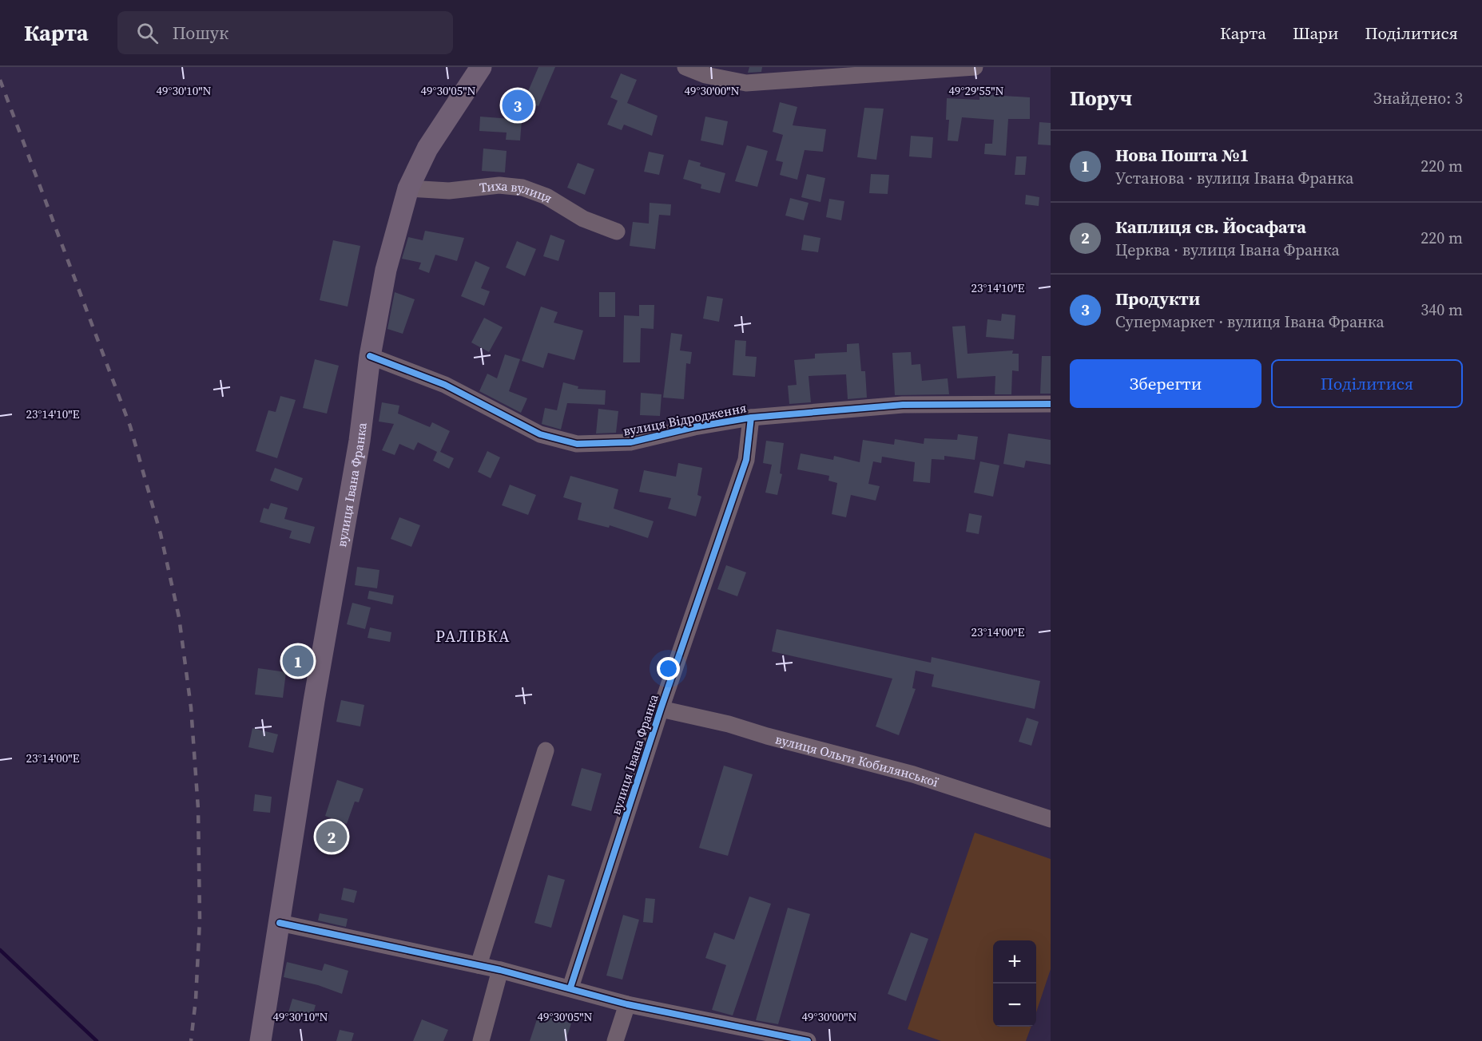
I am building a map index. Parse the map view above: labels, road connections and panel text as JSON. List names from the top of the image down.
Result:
{
  "streets": {
    "main road": ["вулиця Івана Франка"],
    "street": ["Тиха вулиця", "вулиця Відродження", "вулиця Ольги Кобилянської"]
  },
  "crossings": [
    ["Тиха вулиця", "вулиця Івана Франка"],
    ["вулиця Відродження", "вулиця Івана Франка"],
    ["вулиця Івана Франка", "вулиця Ольги Кобилянської"]
  ],
  "districts": ["РАЛІВКА"],
  "page": {
    "header": "Карта",
    "search": "Пошук",
    "nav": ["Карта", "Шари", "Поділитися"],
    "heading": ["Поруч", "Знайдено: 3"],
    "pins": ["3", "1", "2"],
    "list": [
      {
        "mark": "1",
        "name": "Нова Пошта №1",
        "note": "Установа · вулиця Івана Франка",
        "value": "220 m"
      },
      {
        "mark": "2",
        "name": "Каплиця св. Йосафата",
        "note": "Церква · вулиця Івана Франка",
        "value": "220 m"
      },
      {
        "mark": "3",
        "name": "Продукти",
        "note": "Супермаркет · вулиця Івана Франка",
        "value": "340 m"
      }
    ],
    "buttons": ["Зберегти", "Поділитися"],
    "map_buttons": ["+", "−"]
  },
  "coordinates": [
    "49°30'10\"N",
    "49°30'05\"N",
    "49°30'00\"N",
    "49°29'55\"N",
    "23°14'10\"E",
    "23°14'00\"E"
  ]
}
